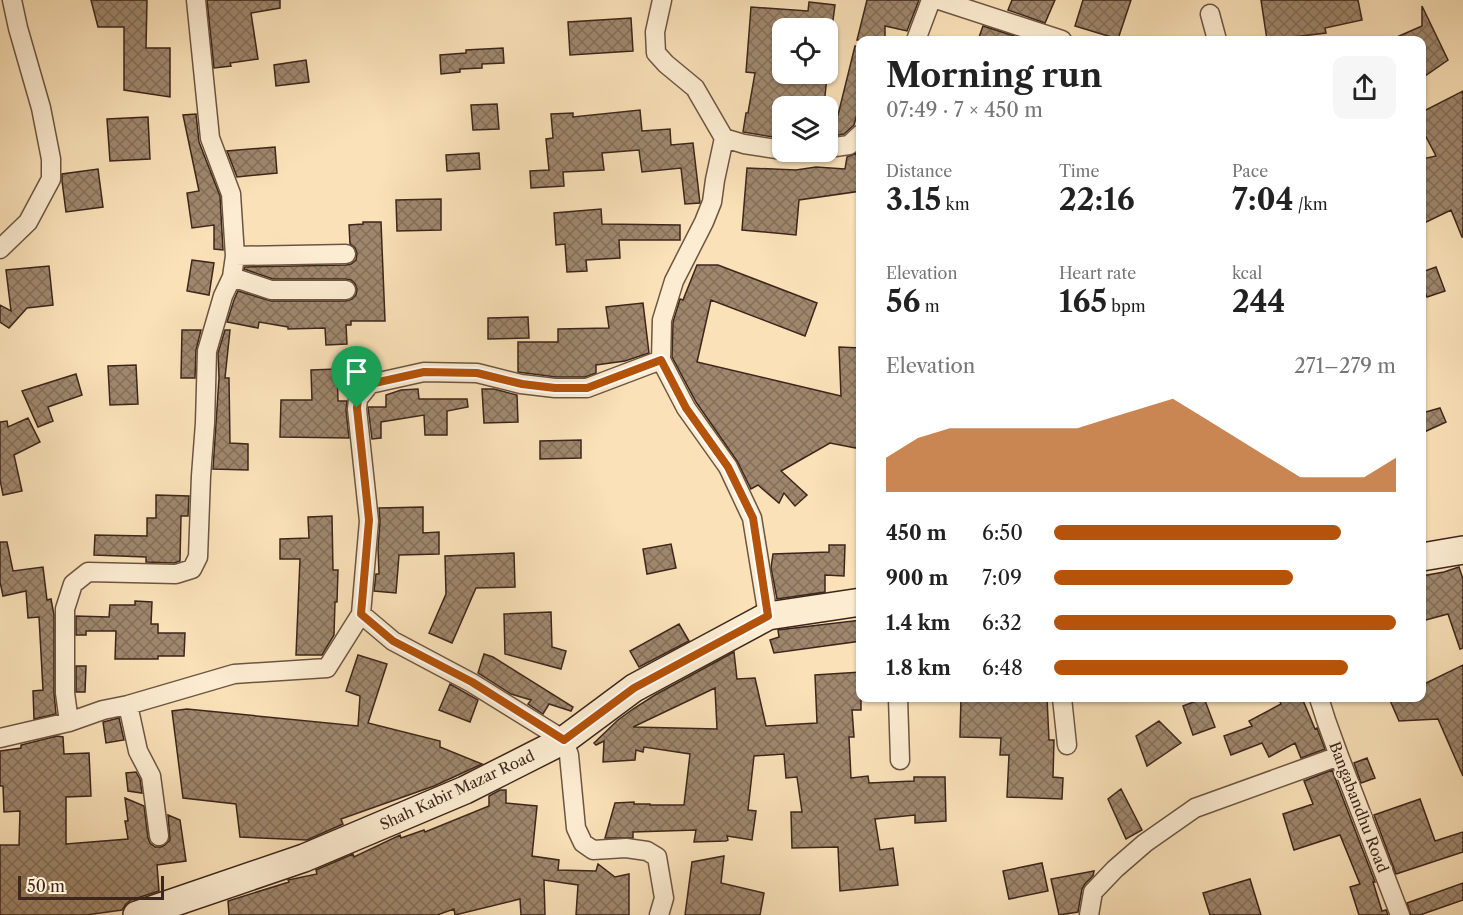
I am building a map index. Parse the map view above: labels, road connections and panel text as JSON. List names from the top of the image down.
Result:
{
  "streets": {
    "street": ["Shah Kabir Mazar Road", "Bangabandhu Road"]
  },
  "scale_bar": "50 m",
  "page": {
    "heading": ["Morning run", "07:49 · 7 × 450 m"],
    "stats": [
      ["Distance", "3.15 km"],
      ["Time", "22:16"],
      ["Pace", "7:04 /km"],
      ["Elevation", "56 m"],
      ["Heart rate", "165 bpm"],
      ["kcal", "244"]
    ],
    "chart": ["Elevation", "271–279 m"],
    "list": [
      {
        "name": "450 m",
        "note": "6:50"
      },
      {
        "name": "900 m",
        "note": "7:09"
      },
      {
        "name": "1.4 km",
        "note": "6:32"
      },
      {
        "name": "1.8 km",
        "note": "6:48"
      }
    ],
    "scale": "50 m"
  }
}
